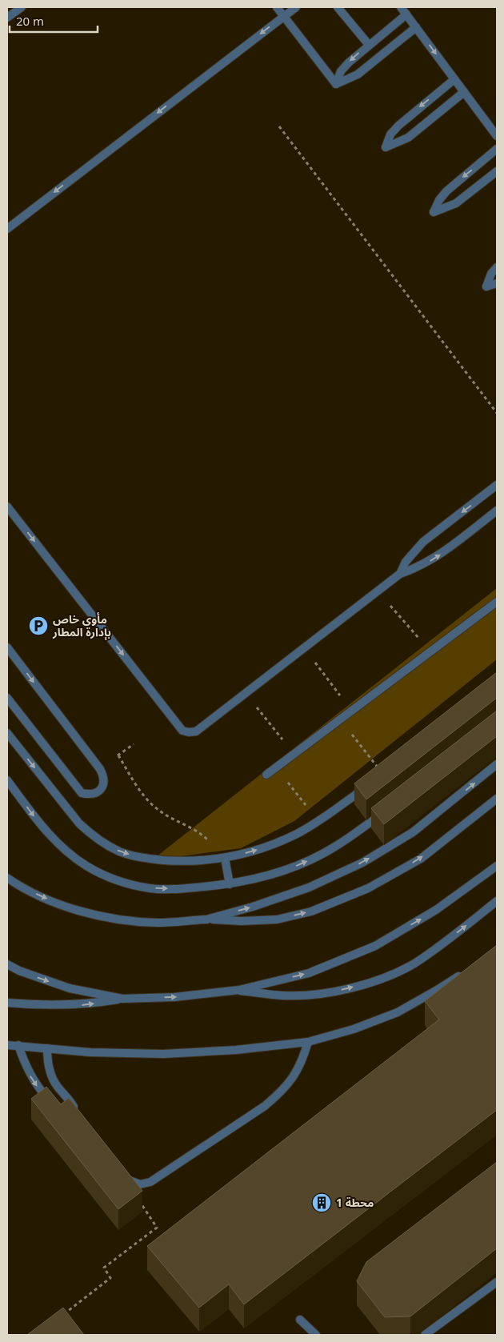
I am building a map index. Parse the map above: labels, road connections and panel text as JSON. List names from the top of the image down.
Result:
{
  "places": {
    "parking": ["مأوى خاص بإدارة المطار"],
    "building": ["محطة 1"]
  },
  "scale_bar": "20 m"
}
